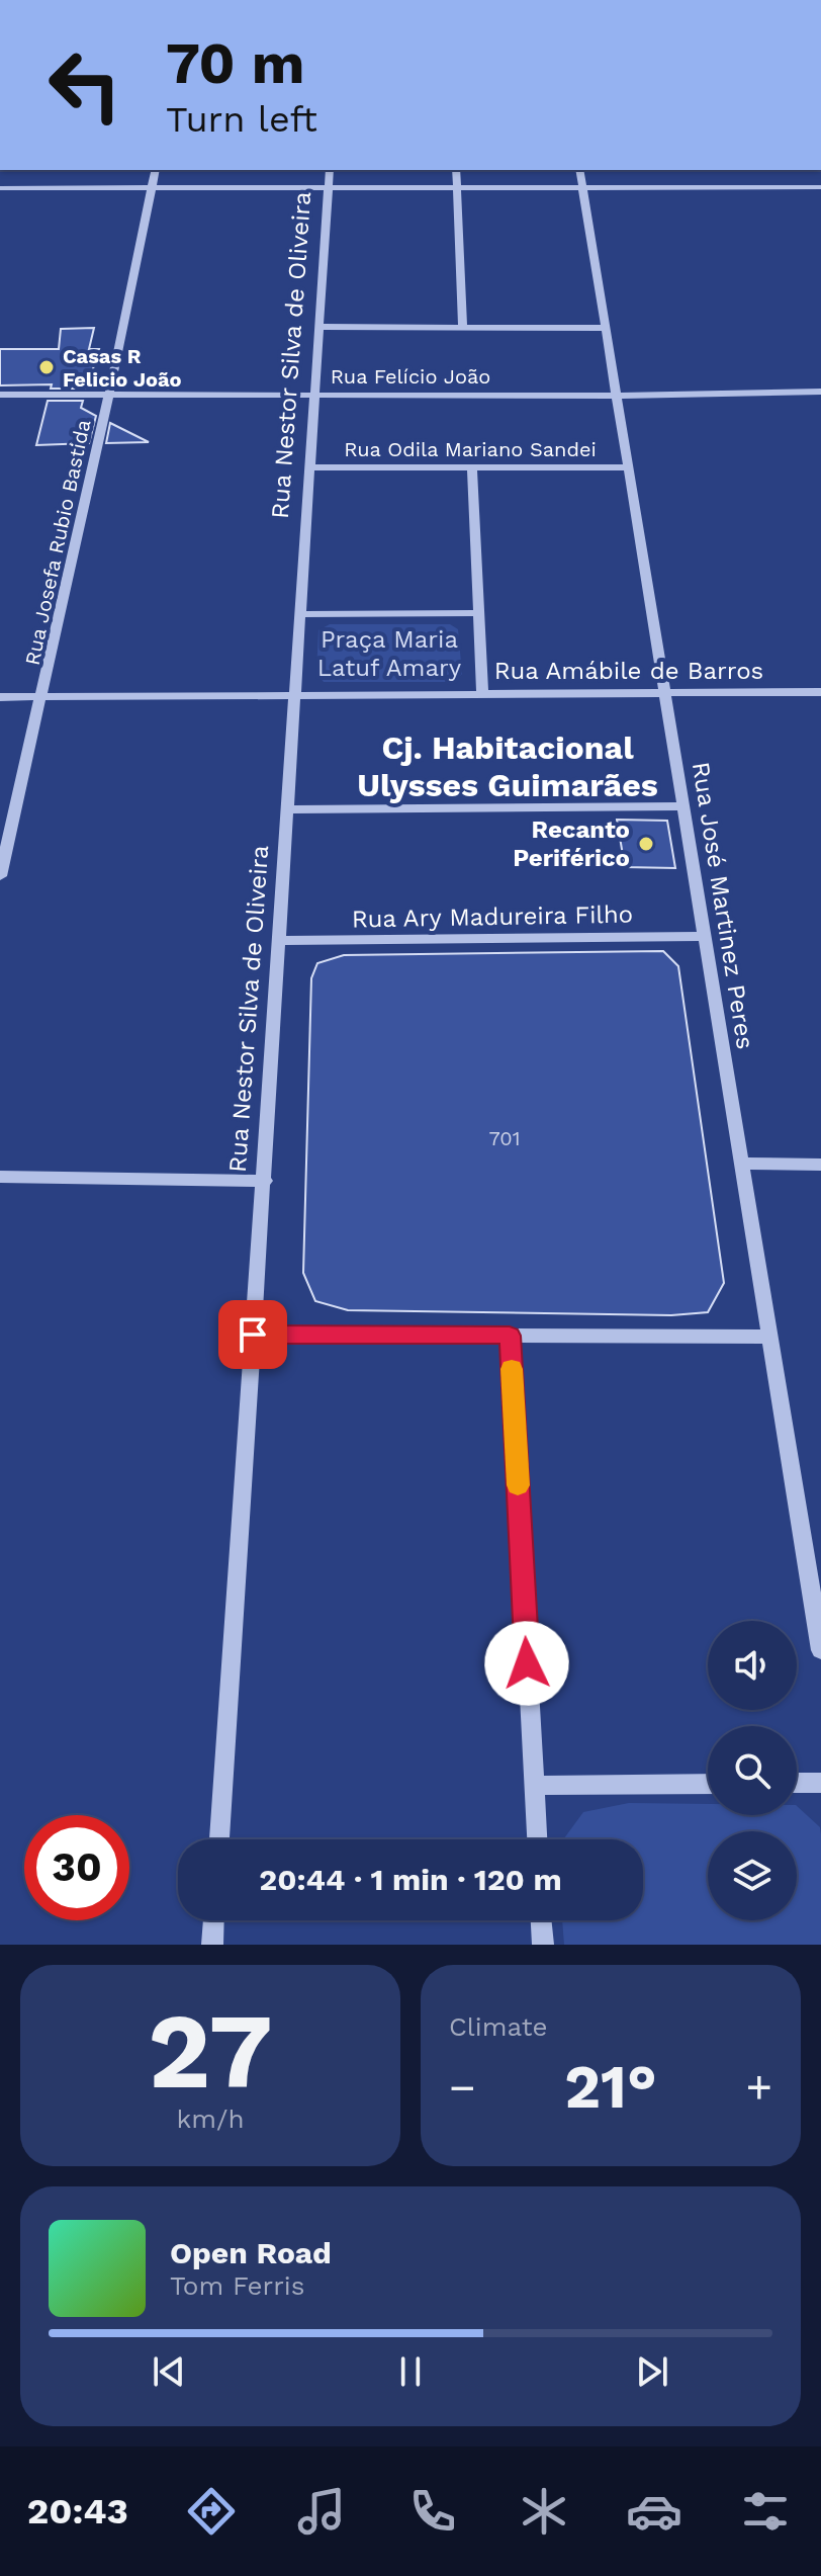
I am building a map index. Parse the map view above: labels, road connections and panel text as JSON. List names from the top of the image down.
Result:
{
  "streets": {
    "street": [
      "Rua Nestor Silva de Oliveira",
      "Rua Felício João",
      "Rua Odila Mariano Sandei",
      "Rua Josefa Rubio Bastida",
      "Rua Amábile de Barros",
      "Rua José Martinez Peres",
      "Rua Ary Madureira Filho"
    ]
  },
  "crossings": [
    ["Rua Nestor Silva de Oliveira", "Rua Felício João"],
    ["Rua Nestor Silva de Oliveira", "Rua Odila Mariano Sandei"],
    ["Rua Nestor Silva de Oliveira", "Rua Amábile de Barros"],
    ["Rua Nestor Silva de Oliveira", "Rua Ary Madureira Filho"],
    ["Rua Felício João", "Rua Josefa Rubio Bastida"],
    ["Rua Felício João", "Rua José Martinez Peres"],
    ["Rua Odila Mariano Sandei", "Rua José Martinez Peres"],
    ["Rua Josefa Rubio Bastida", "Rua Amábile de Barros"],
    ["Rua Amábile de Barros", "Rua José Martinez Peres"],
    ["Rua José Martinez Peres", "Rua Ary Madureira Filho"]
  ],
  "districts": ["Cj. Habitacional Ulysses Guimarães"],
  "parks": ["Praça Maria Latuf Amary"],
  "places": ["Casas R Felicio João", "Recanto Periférico"],
  "house_numbers": ["701"],
  "page": {
    "turn": ["70 m", "Turn left"],
    "limit": "30",
    "trip": "20:44 · 1 min · 120 m",
    "tile": [
      ["27", "km/h"],
      "Climate"
    ],
    "heat": ["−", "21°", "+"],
    "song": ["Open Road", "Tom Ferris"],
    "tabs": "20:43"
  }
}
